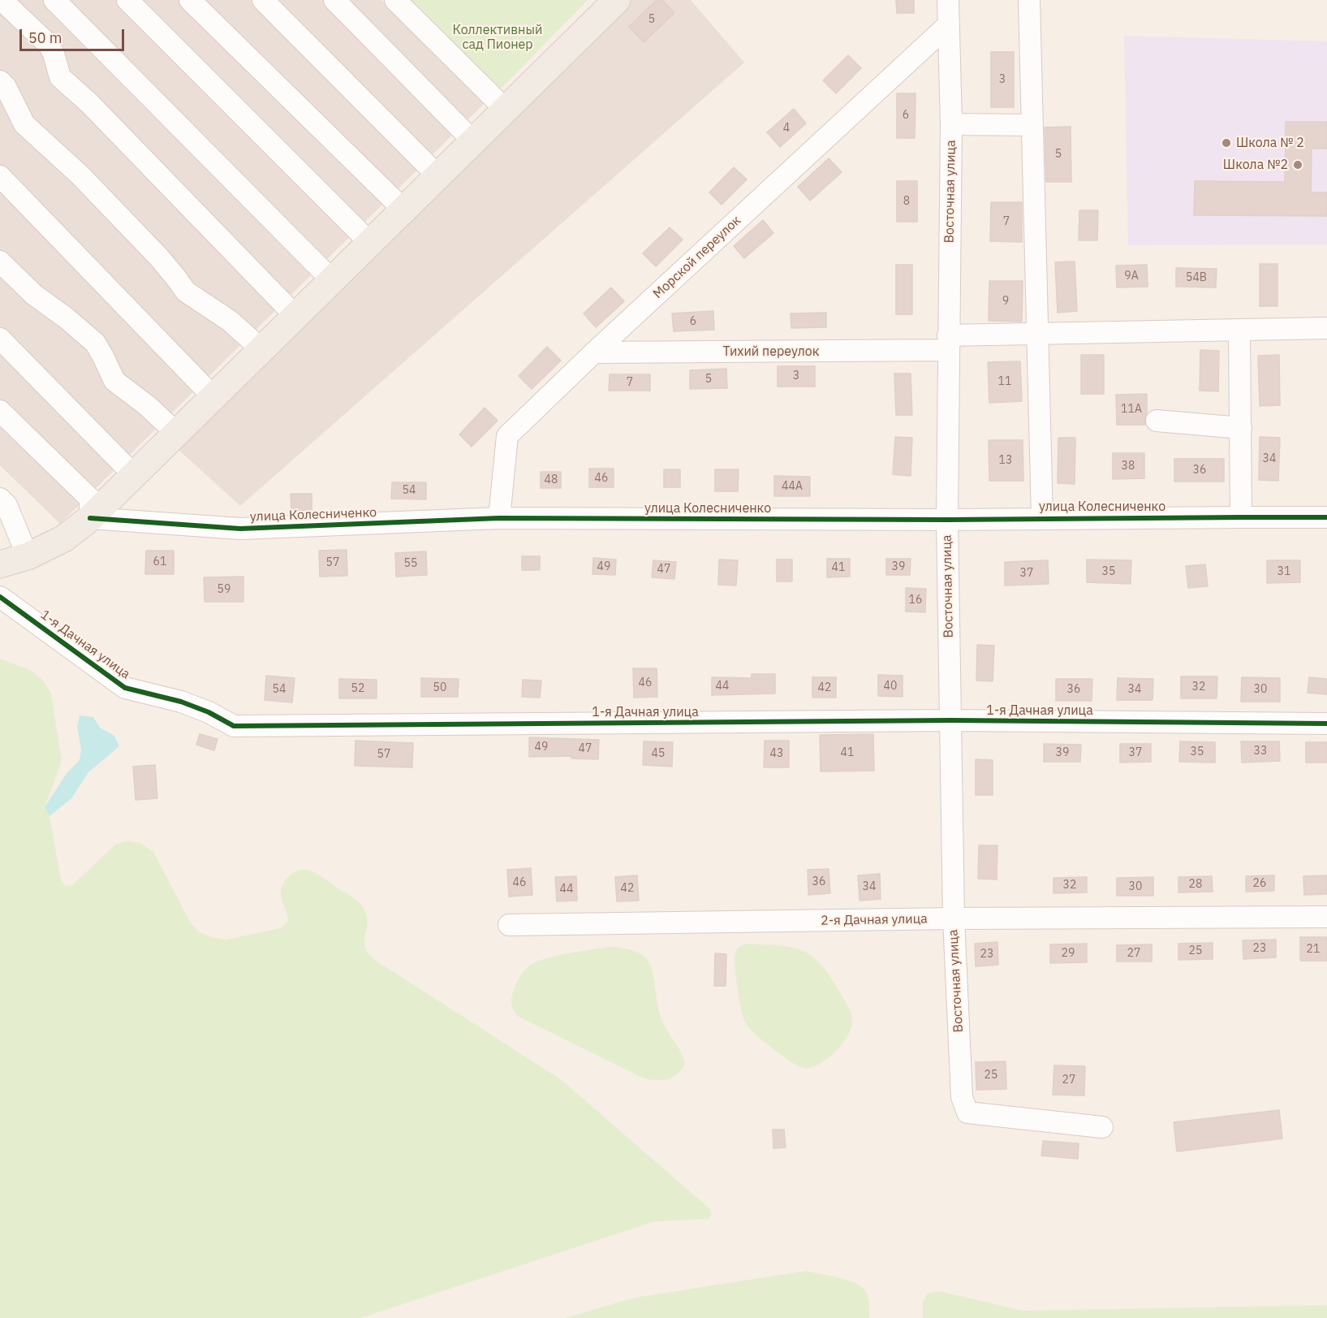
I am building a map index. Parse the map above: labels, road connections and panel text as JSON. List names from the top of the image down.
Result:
{
  "streets": {
    "street": [
      "Восточная улица",
      "Морской переулок",
      "Тихий переулок",
      "улица Колесниченко",
      "1-я Дачная улица",
      "2-я Дачная улица"
    ]
  },
  "crossings": [
    ["Восточная улица", "Морской переулок"],
    ["Восточная улица", "Тихий переулок"],
    ["Восточная улица", "улица Колесниченко"],
    ["Восточная улица", "1-я Дачная улица"],
    ["Восточная улица", "2-я Дачная улица"],
    ["Морской переулок", "Тихий переулок"],
    ["Морской переулок", "улица Колесниченко"]
  ],
  "parks": ["Коллективный сад Пионер"],
  "places": ["Школа № 2", "Школа №2"],
  "house_numbers": [
    "5",
    "3",
    "6",
    "4",
    "5",
    "8",
    "7",
    "9А",
    "54В",
    "9",
    "6",
    "3",
    "5",
    "11",
    "7",
    "11А",
    "34",
    "13",
    "38",
    "36",
    "46",
    "48",
    "44А",
    "54",
    "61",
    "57",
    "55",
    "49",
    "39",
    "41",
    "47",
    "35",
    "31",
    "37",
    "59",
    "16",
    "46",
    "44",
    "40",
    "32",
    "50",
    "42",
    "52",
    "54",
    "36",
    "34",
    "30",
    "49",
    "47",
    "33",
    "35",
    "41",
    "39",
    "37",
    "45",
    "43",
    "57",
    "36",
    "46",
    "26",
    "28",
    "32",
    "34",
    "30",
    "42",
    "44",
    "23",
    "21",
    "25",
    "29",
    "27",
    "23",
    "25",
    "27"
  ],
  "scale_bar": "50 m"
}
